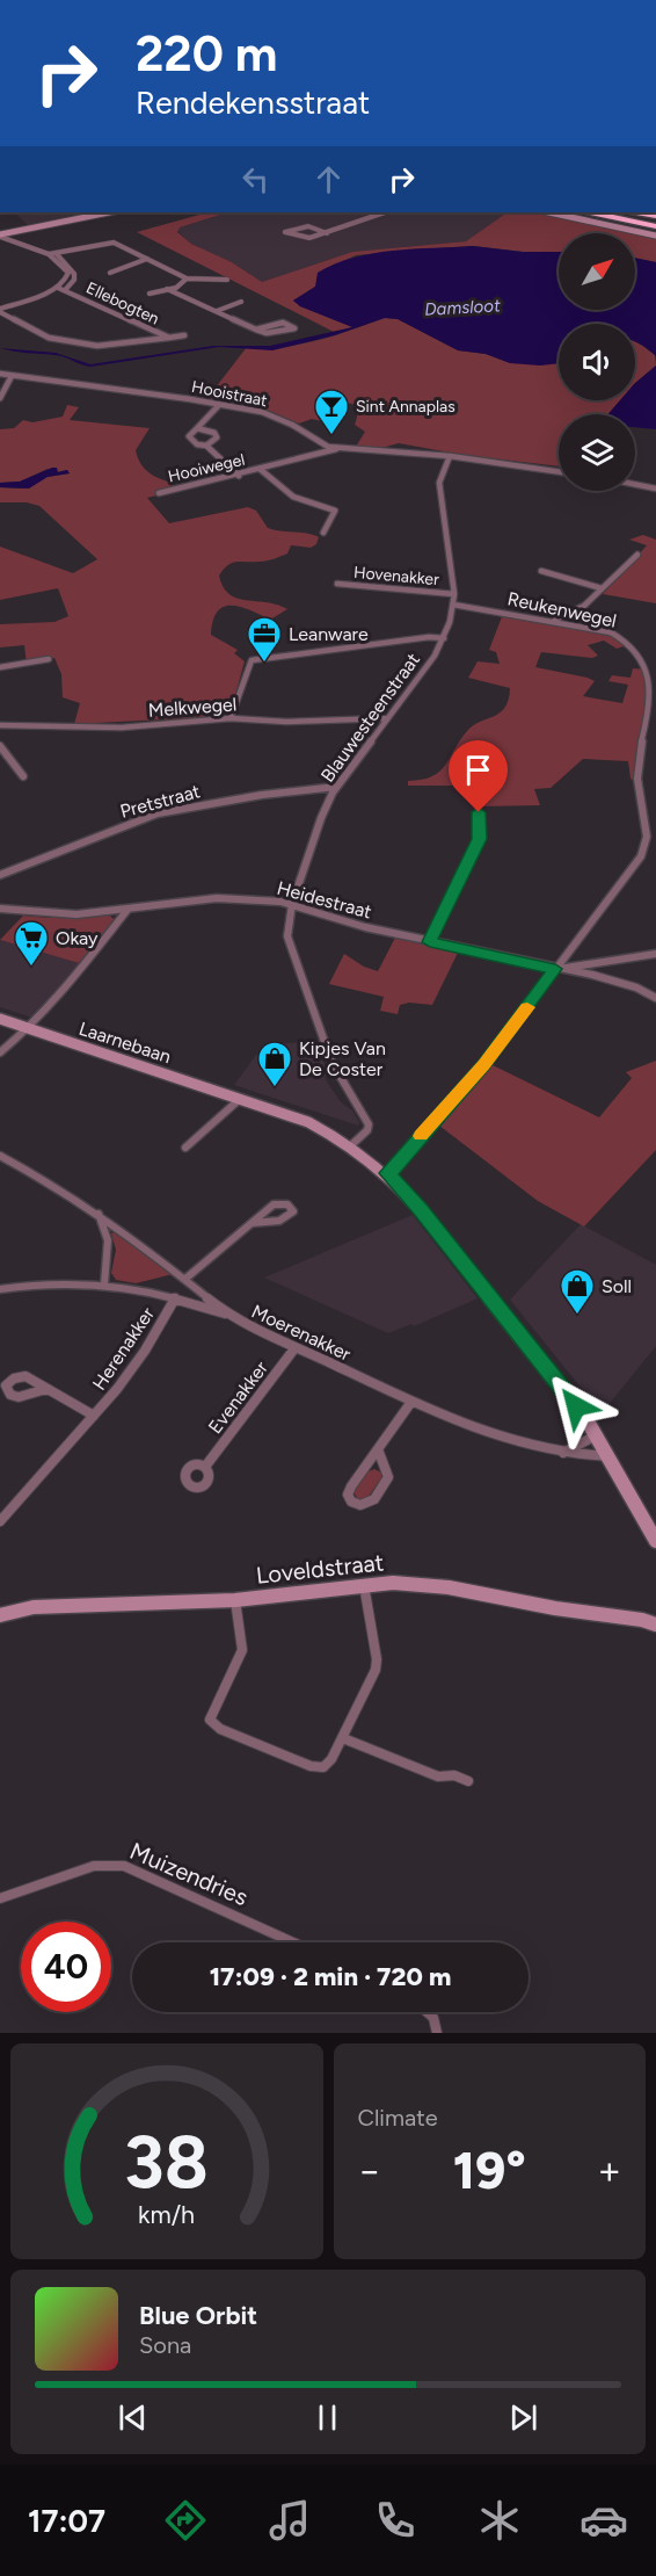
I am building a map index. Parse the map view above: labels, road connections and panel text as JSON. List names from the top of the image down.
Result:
{
  "streets": {
    "street": [
      "Ellebogten",
      "Hooistraat",
      "Hooiwegel",
      "Hovenakker",
      "Reukenwegel",
      "Melkwegel",
      "Blauwesteenstraat",
      "Pretstraat",
      "Heidestraat",
      "Laarnebaan",
      "Moerenakker",
      "Herenakker",
      "Evenakker",
      "Loveldstraat",
      "Muizendries"
    ]
  },
  "crossings": [
    ["Hooistraat", "Hooiwegel"],
    ["Hooistraat", "Blauwesteenstraat"],
    ["Hovenakker", "Blauwesteenstraat"],
    ["Reukenwegel", "Blauwesteenstraat"],
    ["Reukenwegel", "Heidestraat"],
    ["Reukenwegel", "Laarnebaan"],
    ["Melkwegel", "Blauwesteenstraat"],
    ["Blauwesteenstraat", "Pretstraat"],
    ["Blauwesteenstraat", "Heidestraat"],
    ["Blauwesteenstraat", "Laarnebaan"],
    ["Laarnebaan", "Moerenakker"],
    ["Moerenakker", "Evenakker"]
  ],
  "water": ["Damsloot"],
  "places": {
    "bar": ["Sint Annaplas"],
    "office": ["Leanware"],
    "supermarket": ["Okay"],
    "shop": ["Kipjes Van De Coster", "Soll"]
  },
  "north": "top right",
  "page": {
    "turn": ["220 m", "Rendekensstraat"],
    "limit": "40",
    "trip": "17:09 · 2 min · 720 m",
    "tile": "Climate",
    "heat": ["−", "19°", "+"],
    "song": ["Blue Orbit", "Sona"],
    "tabs": "17:07",
    "gauge": ["38", "km/h"]
  }
}
